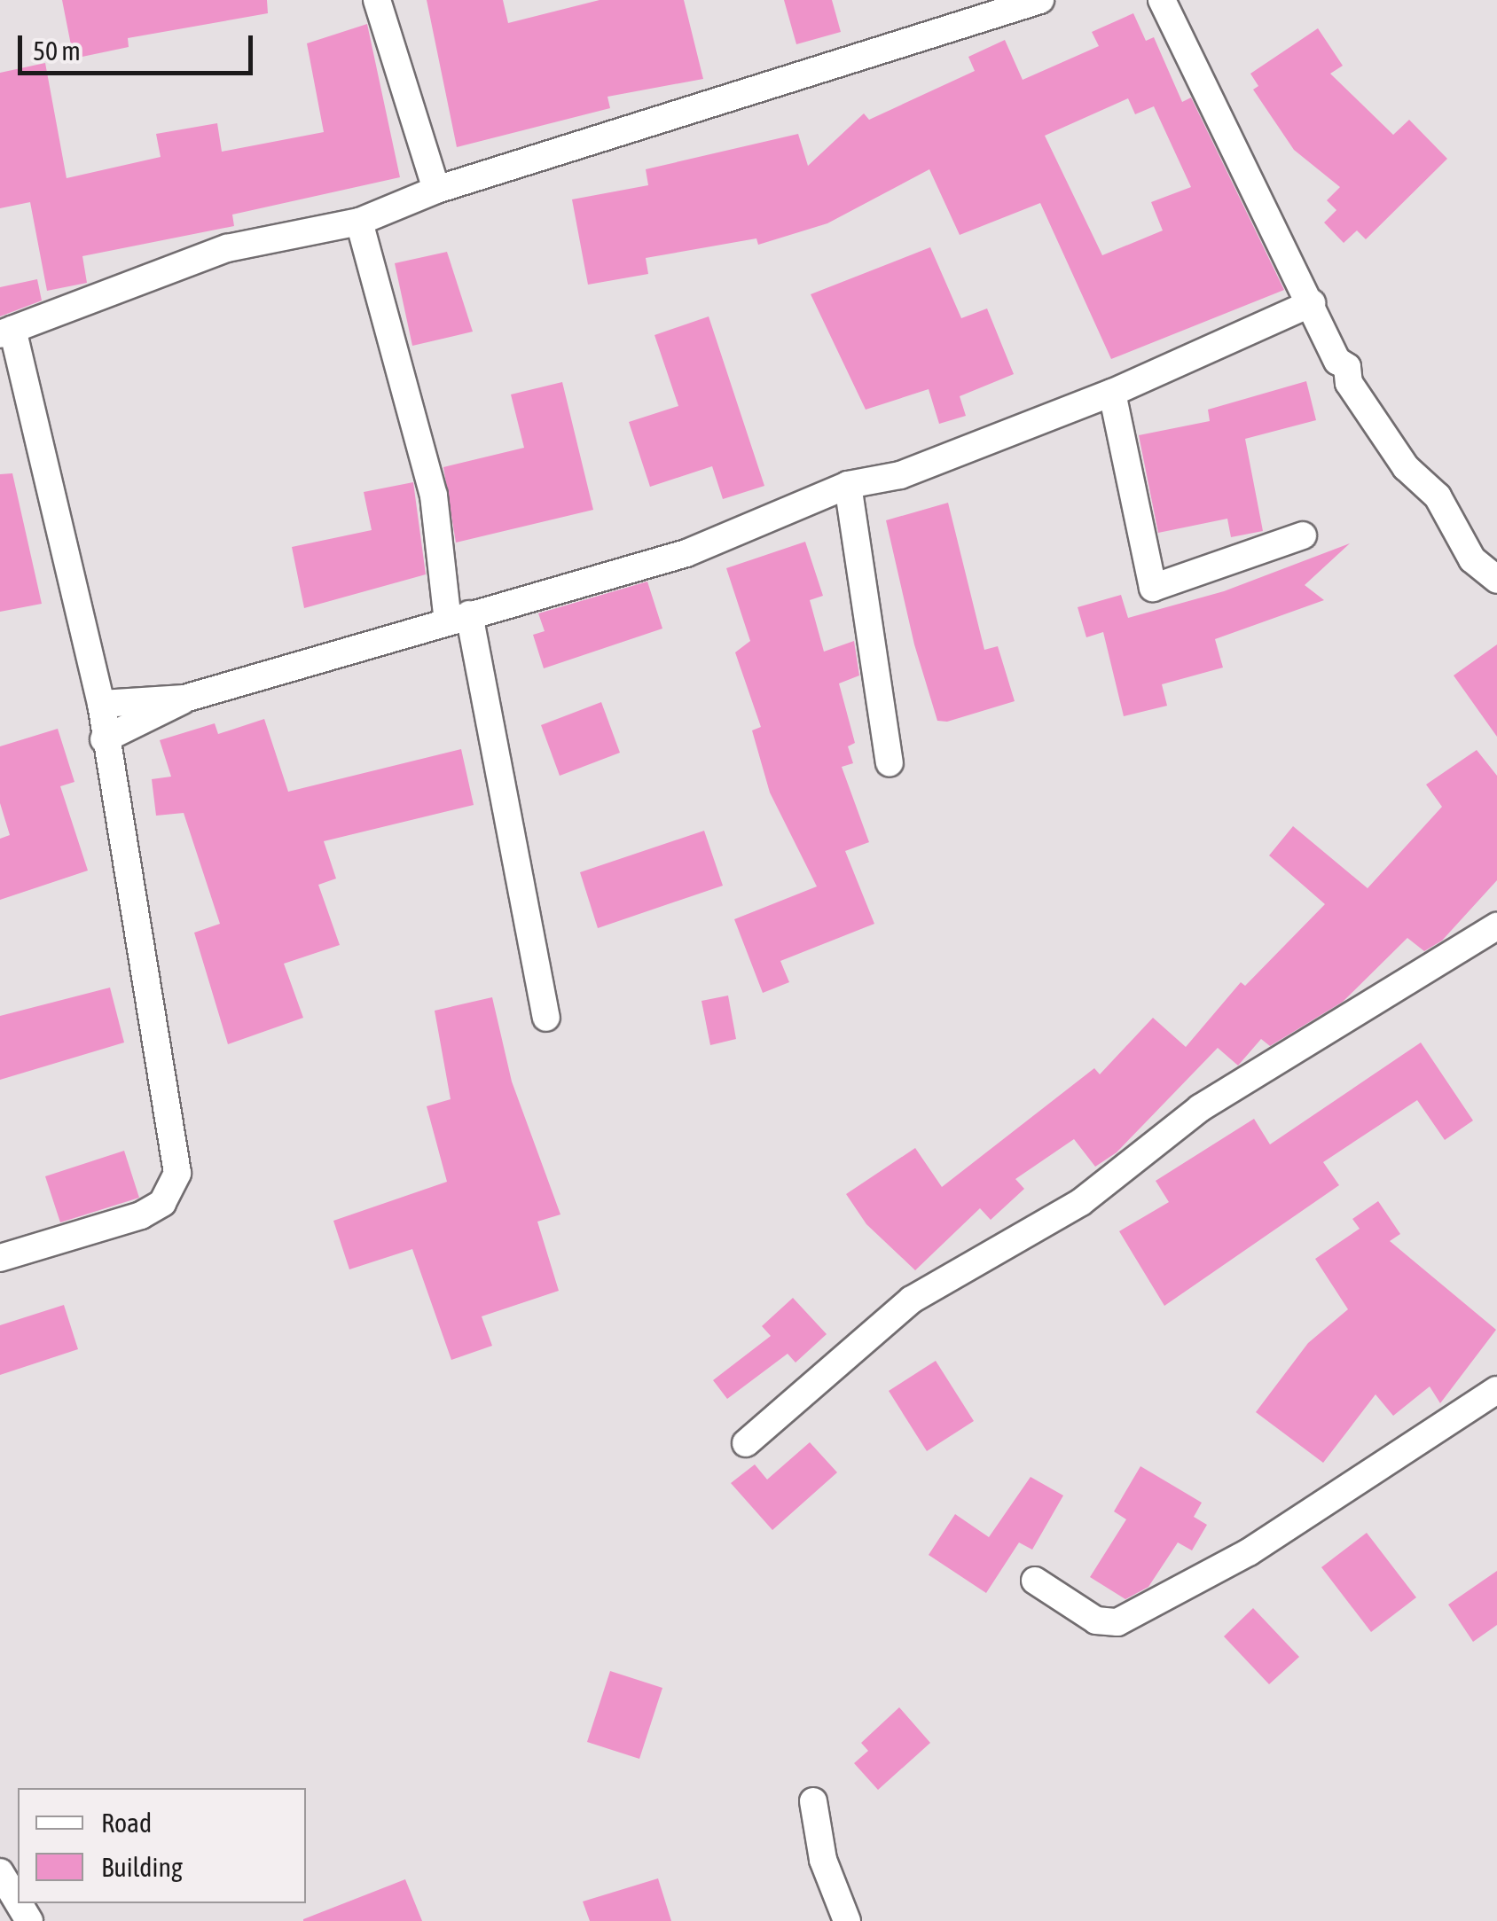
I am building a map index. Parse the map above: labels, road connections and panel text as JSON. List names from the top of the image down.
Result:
{
  "legend": ["Road", "Building"],
  "scale_bar": "50 m"
}
